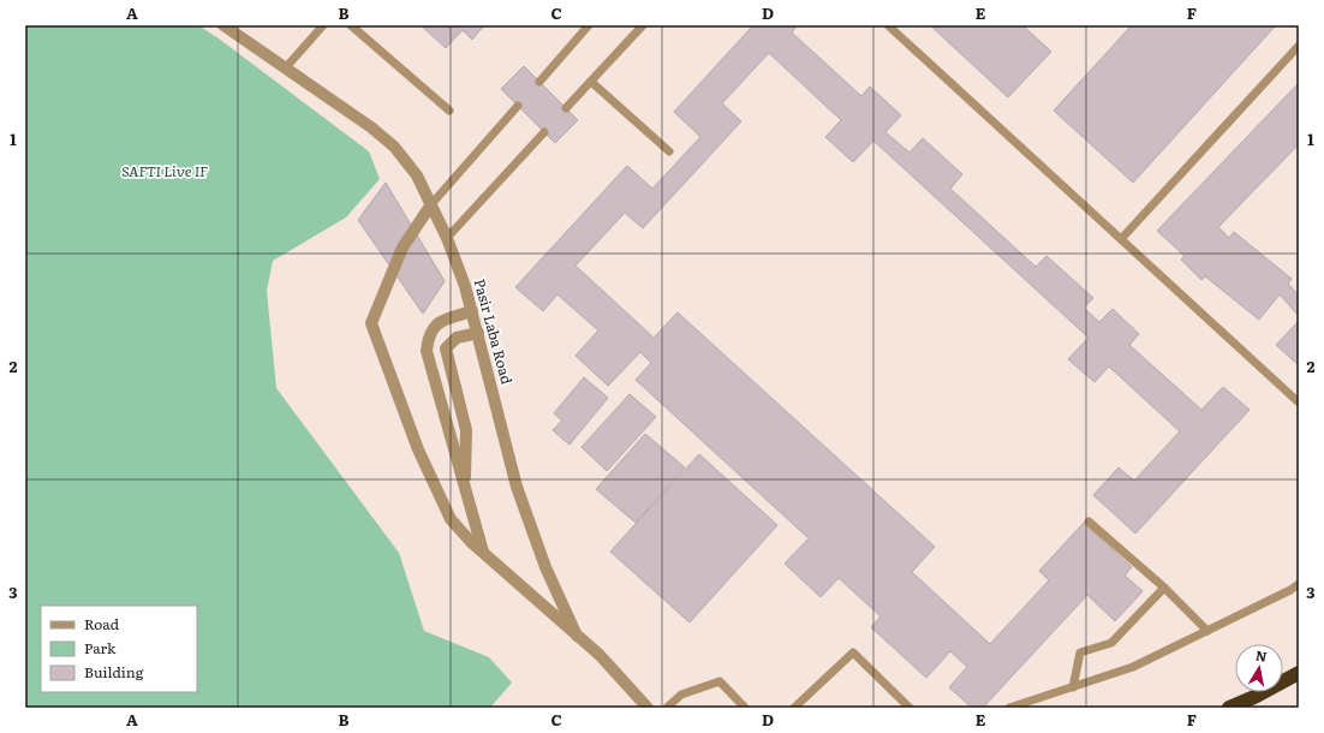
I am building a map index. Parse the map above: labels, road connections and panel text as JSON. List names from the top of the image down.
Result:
{
  "streets": {
    "street": ["Pasir Laba Road"]
  },
  "parks": ["SAFTI Live IF"],
  "legend": ["Road", "Park", "Building"],
  "north": "top",
  "grid": {
    "columns": [
      "A",
      "B",
      "C",
      "D",
      "E",
      "F"
    ],
    "rows": ["1", "2", "3"]
  }
}
